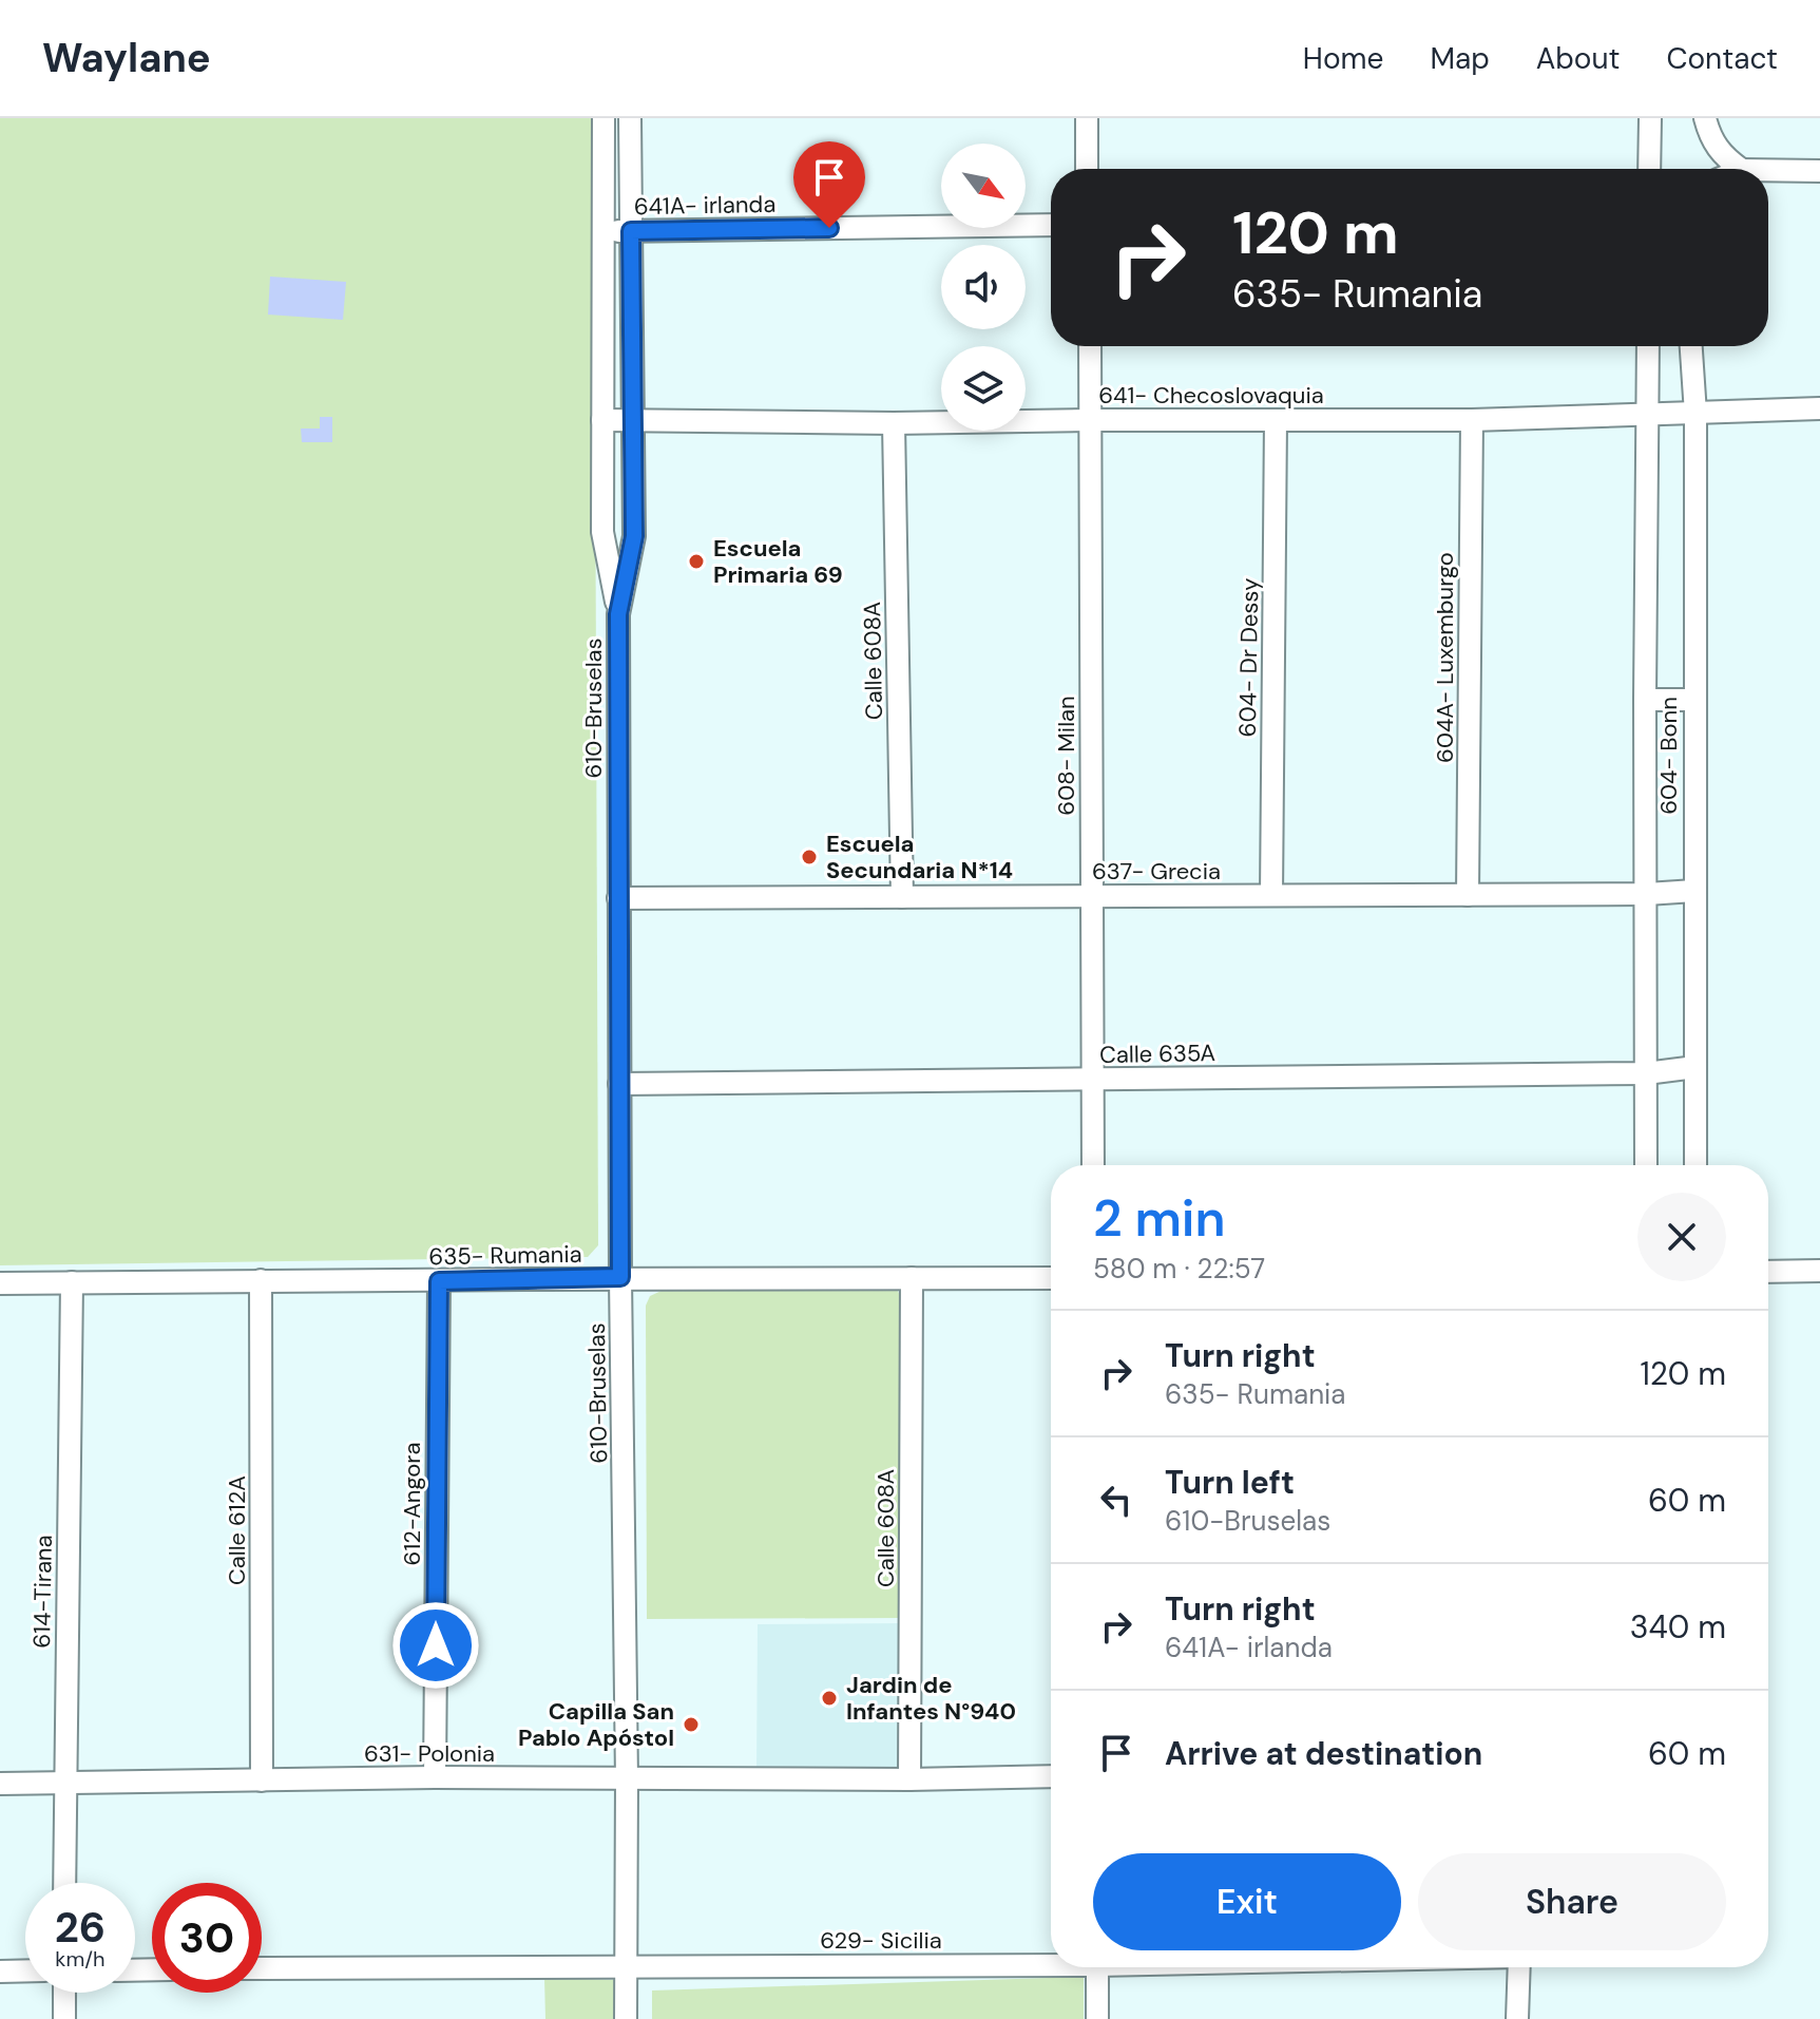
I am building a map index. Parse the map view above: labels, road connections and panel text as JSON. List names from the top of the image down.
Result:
{
  "streets": {
    "street": [
      "641A- irlanda",
      "641- Checoslovaquia",
      "604- Dr Dessy",
      "604A- Luxemburgo",
      "Calle 608A",
      "610-Bruselas",
      "608- Milan",
      "604- Bonn",
      "637- Grecia",
      "Calle 635A",
      "635- Rumania",
      "612-Angora",
      "Calle 612A",
      "614-Tirana",
      "631- Polonia",
      "629- Sicilia"
    ]
  },
  "crossings": [
    ["641A- irlanda", "610-Bruselas"],
    ["641- Checoslovaquia", "604- Dr Dessy"],
    ["641- Checoslovaquia", "604A- Luxemburgo"],
    ["641- Checoslovaquia", "Calle 608A"],
    ["641- Checoslovaquia", "610-Bruselas"],
    ["641- Checoslovaquia", "608- Milan"],
    ["641- Checoslovaquia", "604- Bonn"],
    ["604- Dr Dessy", "637- Grecia"],
    ["604A- Luxemburgo", "637- Grecia"],
    ["Calle 608A", "637- Grecia"],
    ["Calle 608A", "635- Rumania"],
    ["Calle 608A", "631- Polonia"],
    ["610-Bruselas", "637- Grecia"],
    ["610-Bruselas", "Calle 635A"],
    ["610-Bruselas", "635- Rumania"],
    ["610-Bruselas", "631- Polonia"],
    ["610-Bruselas", "629- Sicilia"],
    ["608- Milan", "637- Grecia"],
    ["608- Milan", "Calle 635A"],
    ["604- Bonn", "637- Grecia"],
    ["604- Bonn", "Calle 635A"],
    ["635- Rumania", "612-Angora"],
    ["635- Rumania", "Calle 612A"],
    ["635- Rumania", "614-Tirana"],
    ["612-Angora", "631- Polonia"],
    ["Calle 612A", "631- Polonia"],
    ["614-Tirana", "631- Polonia"]
  ],
  "places": [
    "Escuela Primaria 69",
    "Escuela Secundaria N*14",
    "Jardin de Infantes N°940",
    "Capilla San Pablo Apóstol"
  ],
  "north": "bottom right",
  "page": {
    "header": "Waylane",
    "nav": [
      "Home",
      "Map",
      "About",
      "Contact"
    ],
    "turn": ["120 m", "635- Rumania"],
    "heading": ["2 min", "580 m · 22:57"],
    "list": [
      {
        "name": "Turn right",
        "note": "635- Rumania",
        "value": "120 m"
      },
      {
        "name": "Turn left",
        "note": "610-Bruselas",
        "value": "60 m"
      },
      {
        "name": "Turn right",
        "note": "641A- irlanda",
        "value": "340 m"
      },
      {
        "name": "Arrive at destination",
        "value": "60 m"
      }
    ],
    "buttons": ["Exit", "Share"],
    "speed": "26 km/h",
    "limit": "30"
  }
}
